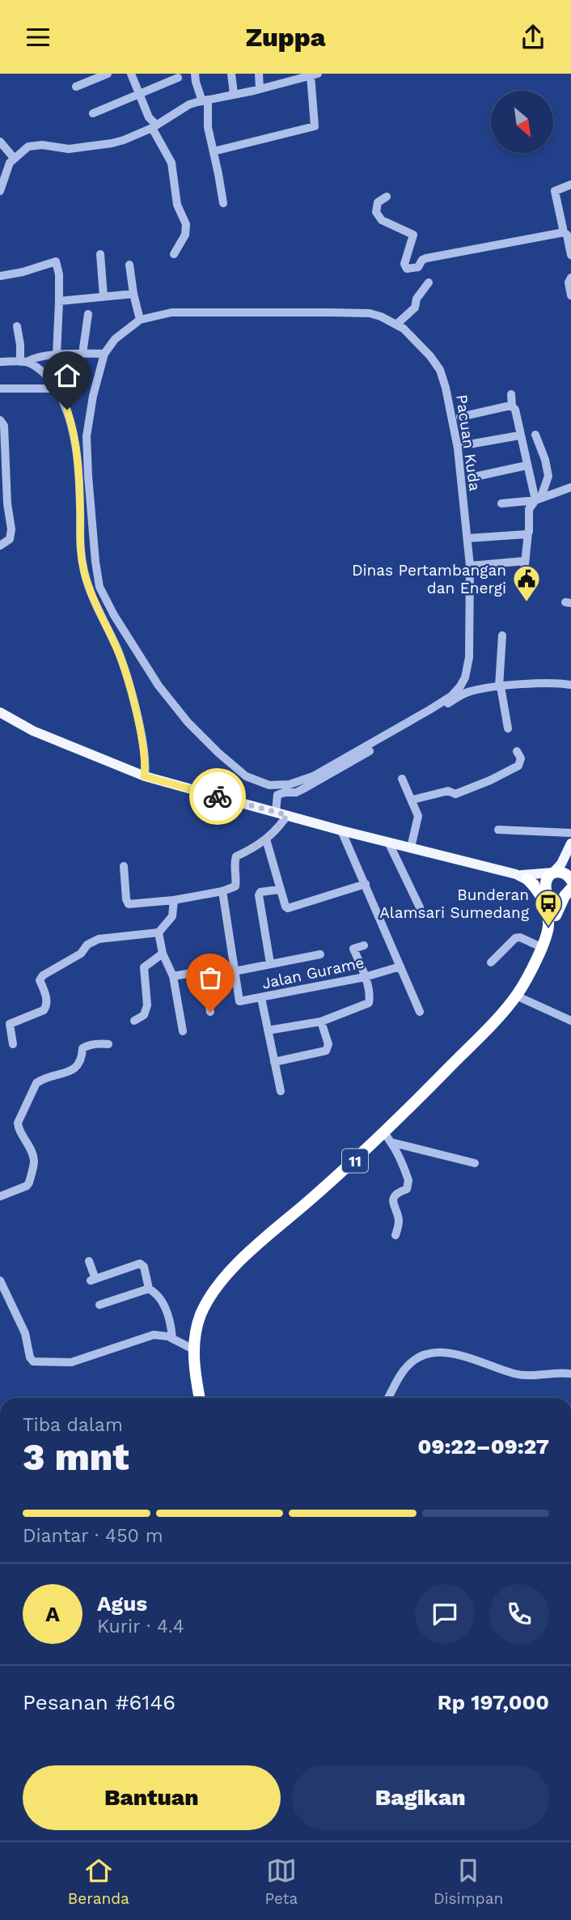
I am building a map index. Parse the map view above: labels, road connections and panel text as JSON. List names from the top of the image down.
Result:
{
  "streets": {
    "highway": ["11"],
    "street": ["Pacuan Kuda", "Jalan Gurame"]
  },
  "places": {
    "public building": ["Dinas Pertambangan dan Energi"],
    "bus stop": ["Bunderan Alamsari Sumedang"]
  },
  "north": "bottom right",
  "page": {
    "header": "Zuppa",
    "heading": ["3 mnt", "Tiba dalam", "09:22–09:27"],
    "panel": [
      "Agus",
      "Kurir · 4.4",
      "Pesanan #6146",
      "Rp 197,000"
    ],
    "bar": "Diantar · 450 m",
    "round": "A",
    "buttons": ["Bantuan", "Bagikan"],
    "tabs": ["Beranda", "Peta", "Disimpan"]
  }
}
